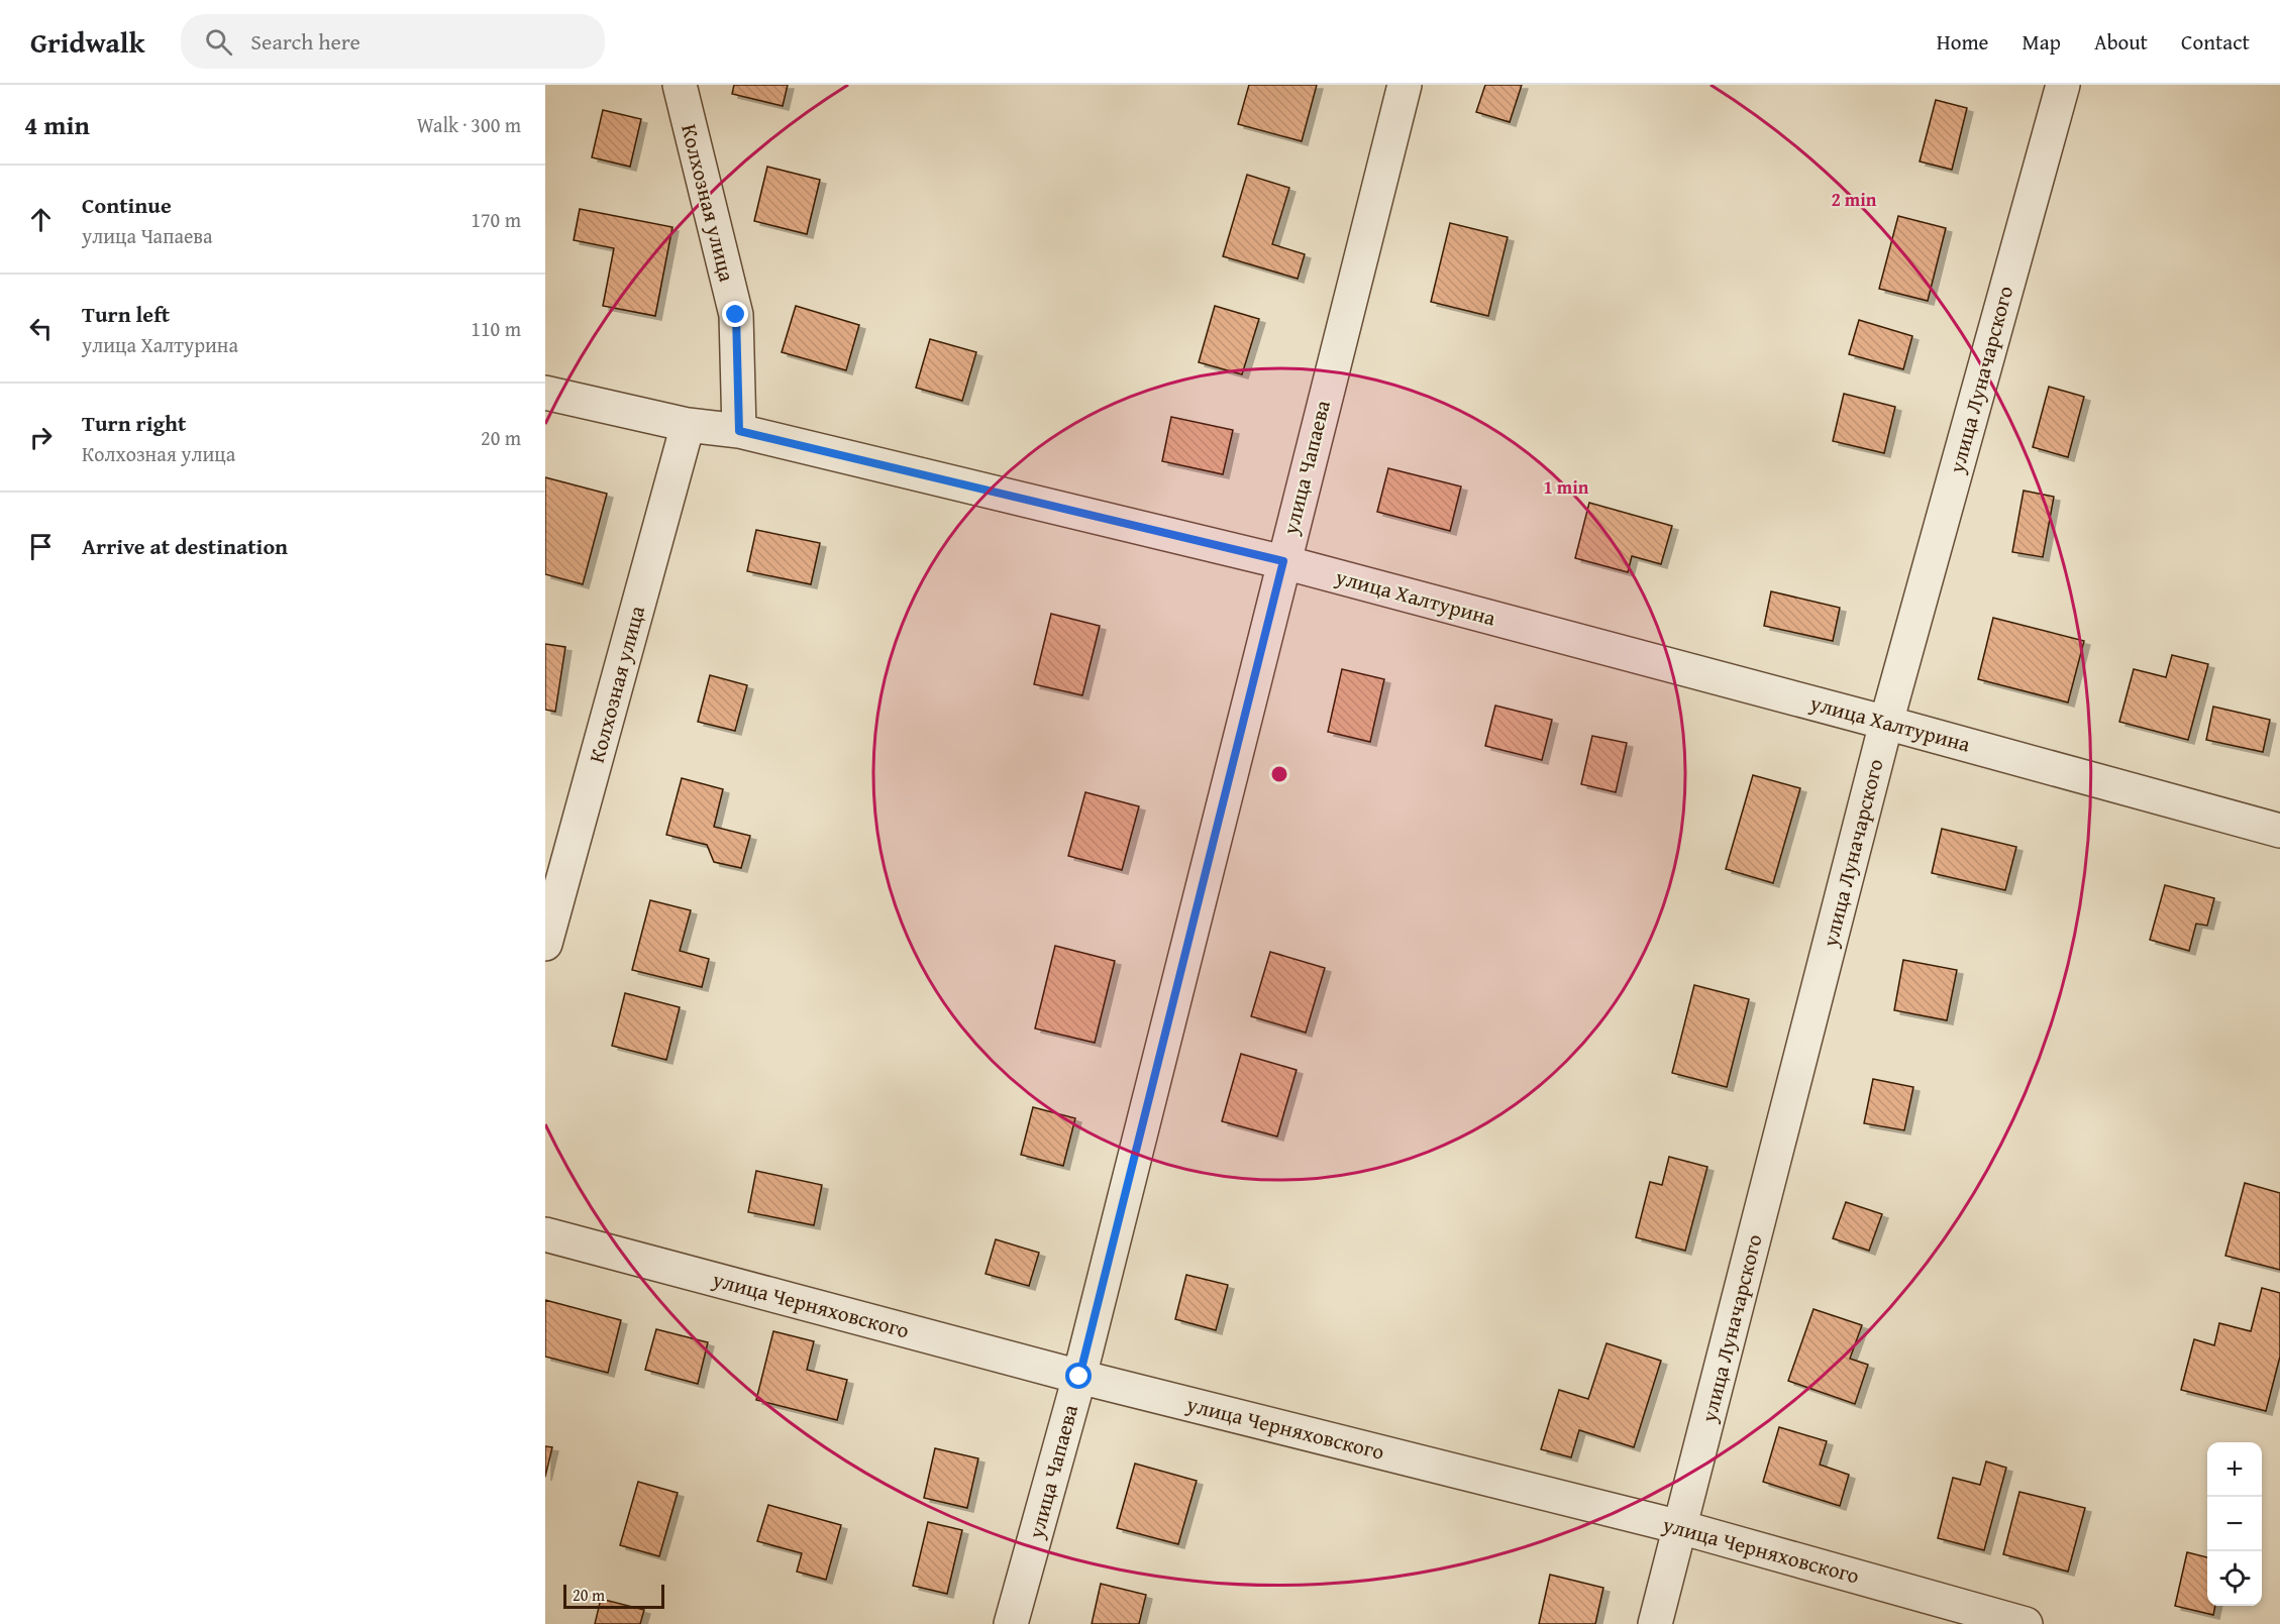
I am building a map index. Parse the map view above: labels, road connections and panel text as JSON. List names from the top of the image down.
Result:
{
  "streets": {
    "street": [
      "Колхозная улица",
      "улица Луначарского",
      "улица Чапаева",
      "улица Халтурина",
      "улица Черняховского"
    ]
  },
  "crossings": [
    ["Колхозная улица", "улица Халтурина"],
    ["улица Луначарского", "улица Халтурина"],
    ["улица Луначарского", "улица Черняховского"],
    ["улица Чапаева", "улица Халтурина"],
    ["улица Чапаева", "улица Черняховского"]
  ],
  "scale_bar": "20 m",
  "page": {
    "header": "Gridwalk",
    "search": "Search here",
    "nav": [
      "Home",
      "Map",
      "About",
      "Contact"
    ],
    "heading": ["4 min", "Walk · 300 m"],
    "list": [
      ["Continue", "улица Чапаева", "170 m"],
      ["Turn left", "улица Халтурина", "110 m"],
      ["Turn right", "Колхозная улица", "20 m"],
      "Arrive at destination"
    ],
    "map_buttons": ["+", "−"],
    "scale": "20 m"
  },
  "rings": ["2 min", "1 min"]
}
